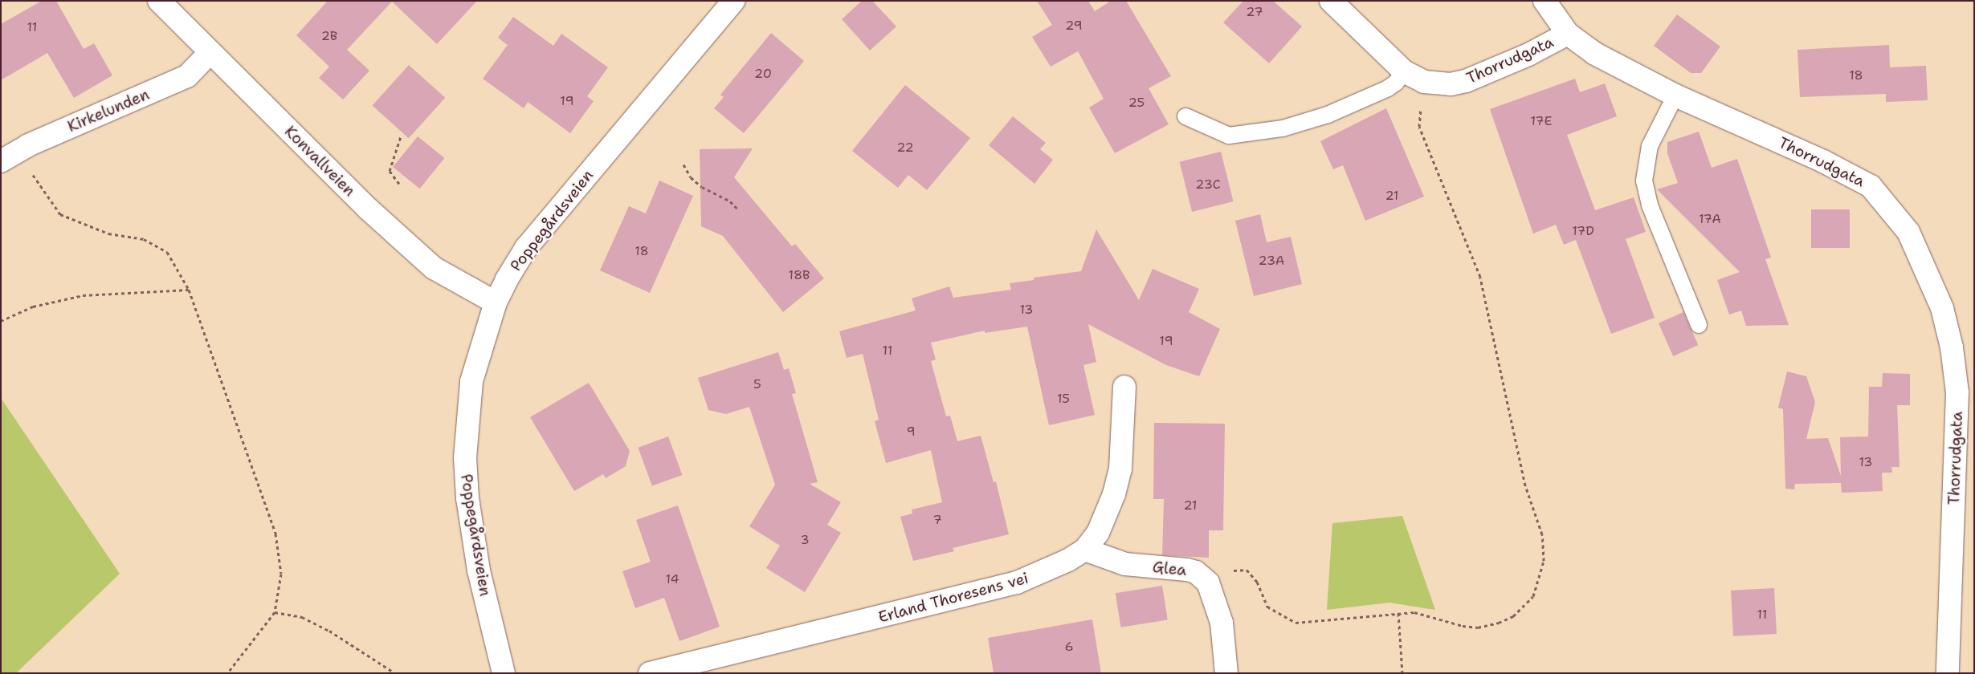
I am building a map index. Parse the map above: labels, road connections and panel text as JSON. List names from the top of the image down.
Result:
{
  "streets": {
    "street": [
      "Thorrudgata",
      "Kirkelunden",
      "Konvallveien",
      "Poppegårdsveien",
      "Glea",
      "Erland Thoresens vei"
    ]
  },
  "crossings": [
    ["Kirkelunden", "Konvallveien"],
    ["Konvallveien", "Poppegårdsveien"],
    ["Glea", "Erland Thoresens vei"]
  ],
  "house_numbers": [
    "27",
    "29",
    "11",
    "2B",
    "20",
    "18",
    "19",
    "25",
    "17E",
    "22",
    "23C",
    "21",
    "17A",
    "17D",
    "18",
    "23A",
    "18B",
    "13",
    "19",
    "11",
    "5",
    "15",
    "9",
    "13",
    "21",
    "7",
    "3",
    "14",
    "11",
    "6"
  ]
}
